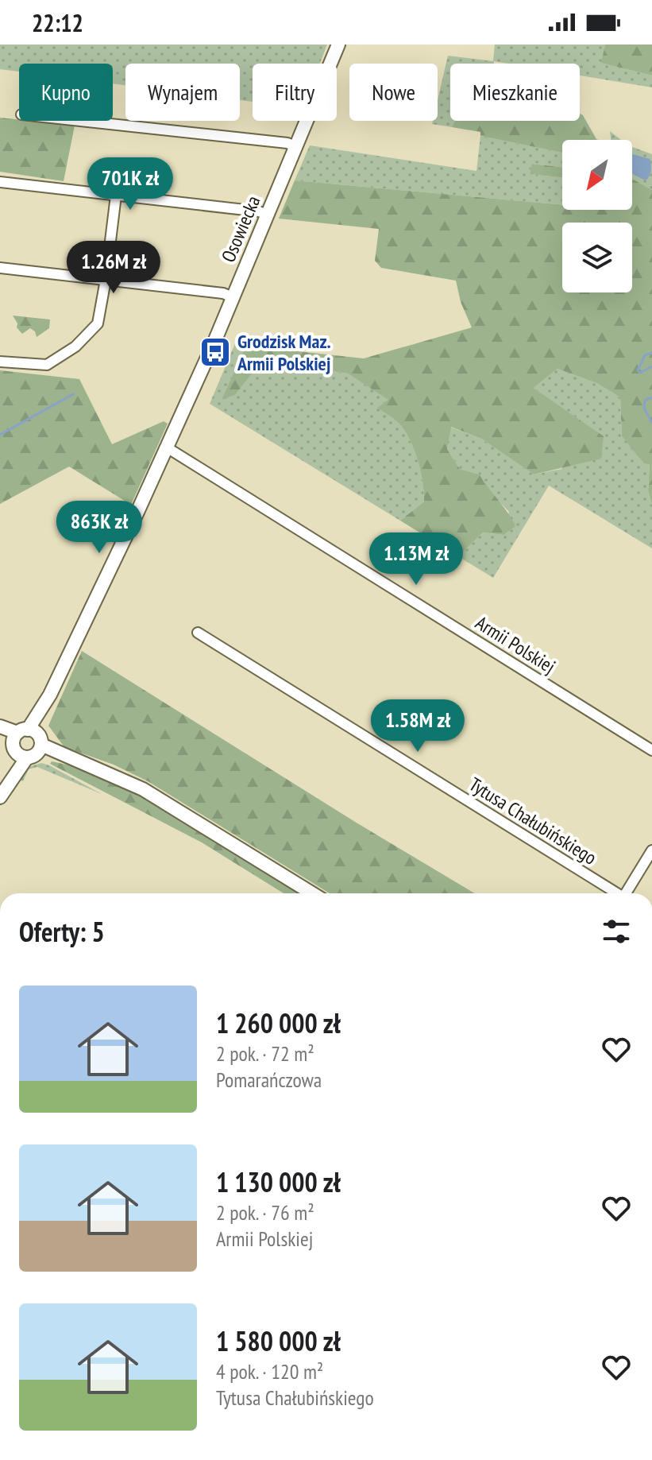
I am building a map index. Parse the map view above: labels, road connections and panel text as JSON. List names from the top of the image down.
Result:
{
  "streets": {
    "street": ["Osowiecka", "Armii Polskiej", "Tytusa Chałubińskiego"]
  },
  "crossings": [
    ["Osowiecka", "Armii Polskiej"]
  ],
  "places": {
    "bus stop": ["Grodzisk Maz. Armii Polskiej"]
  },
  "north": "bottom left",
  "page": {
    "status": "22:12",
    "chip": [
      "Kupno",
      "Wynajem",
      "Filtry",
      "Nowe",
      "Mieszkanie"
    ],
    "price": [
      "701K zł",
      "1.26M zł",
      "863K zł",
      "1.13M zł",
      "1.58M zł"
    ],
    "heading": "Oferty: 5",
    "list": [
      {
        "name": "1 260 000 zł",
        "note": "2 pok. · 72 m² · Pomarańczowa"
      },
      {
        "name": "1 130 000 zł",
        "note": "2 pok. · 76 m² · Armii Polskiej"
      },
      {
        "name": "1 580 000 zł",
        "note": "4 pok. · 120 m² · Tytusa Chałubińskiego"
      }
    ]
  }
}
